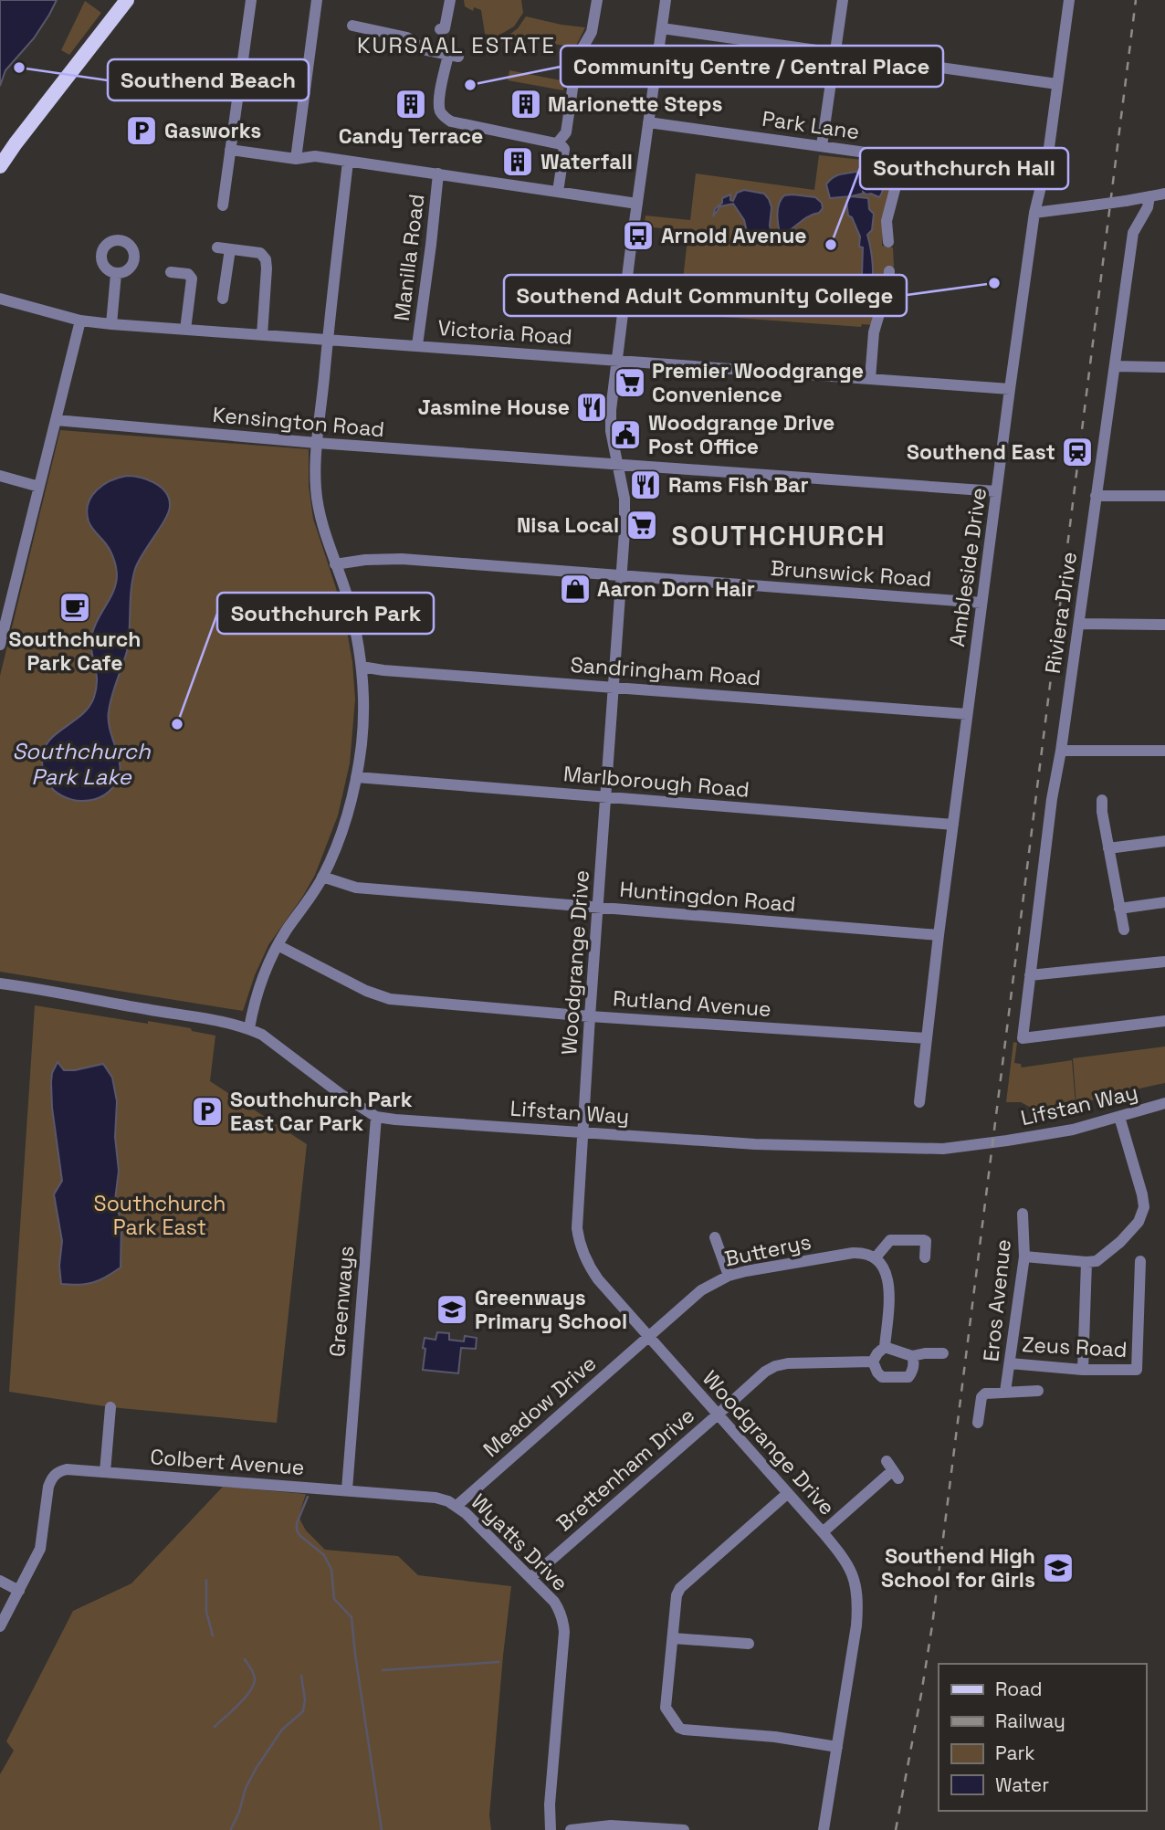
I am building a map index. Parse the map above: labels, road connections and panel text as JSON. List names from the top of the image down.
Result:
{
  "streets": {
    "street": [
      "Park Lane",
      "Manilla Road",
      "Victoria Road",
      "Kensington Road",
      "Ambleside Drive",
      "Brunswick Road",
      "Riviera Drive",
      "Sandringham Road",
      "Marlborough Road",
      "Huntingdon Road",
      "Woodgrange Drive",
      "Rutland Avenue",
      "Lifstan Way",
      "Butterys",
      "Eros Avenue",
      "Greenways",
      "Zeus Road",
      "Meadow Drive",
      "Colbert Avenue",
      "Brettenham Drive",
      "Wyatts Drive"
    ]
  },
  "crossings": [
    ["Park Lane", "Ambleside Drive"],
    ["Park Lane", "Woodgrange Drive"],
    ["Manilla Road", "Victoria Road"],
    ["Victoria Road", "Ambleside Drive"],
    ["Victoria Road", "Woodgrange Drive"],
    ["Kensington Road", "Ambleside Drive"],
    ["Kensington Road", "Woodgrange Drive"],
    ["Ambleside Drive", "Brunswick Road"],
    ["Ambleside Drive", "Sandringham Road"],
    ["Ambleside Drive", "Marlborough Road"],
    ["Ambleside Drive", "Huntingdon Road"],
    ["Ambleside Drive", "Rutland Avenue"],
    ["Brunswick Road", "Woodgrange Drive"],
    ["Sandringham Road", "Woodgrange Drive"],
    ["Marlborough Road", "Woodgrange Drive"],
    ["Huntingdon Road", "Woodgrange Drive"],
    ["Woodgrange Drive", "Rutland Avenue"],
    ["Woodgrange Drive", "Lifstan Way"],
    ["Woodgrange Drive", "Butterys"],
    ["Woodgrange Drive", "Meadow Drive"],
    ["Woodgrange Drive", "Brettenham Drive"],
    ["Lifstan Way", "Greenways"],
    ["Butterys", "Meadow Drive"],
    ["Eros Avenue", "Zeus Road"],
    ["Greenways", "Colbert Avenue"],
    ["Greenways", "Wyatts Drive"],
    ["Meadow Drive", "Wyatts Drive"],
    ["Colbert Avenue", "Wyatts Drive"],
    ["Brettenham Drive", "Wyatts Drive"]
  ],
  "districts": ["KURSAAL ESTATE", "SOUTHCHURCH"],
  "water": ["Southchurch Park Lake"],
  "parks": ["Southchurch Park East"],
  "places": {
    "other": [
      "Southend Beach",
      "Community Centre / Central Place",
      "Southchurch Hall",
      "Southend Adult Community College",
      "Southchurch Park"
    ],
    "building": ["Candy Terrace", "Marionette Steps", "Waterfall"],
    "parking": ["Gasworks", "Southchurch Park East Car Park"],
    "bus stop": ["Arnold Avenue"],
    "supermarket": ["Premier Woodgrange Convenience", "Nisa Local"],
    "restaurant": ["Jasmine House", "Rams Fish Bar"],
    "public building": ["Woodgrange Drive Post Office"],
    "station": ["Southend East"],
    "shop": ["Aaron Dorn Hair"],
    "cafe": ["Southchurch Park Cafe"],
    "school or university": ["Greenways Primary School", "Southend High School for Girls"]
  },
  "legend": [
    "Road",
    "Railway",
    "Park",
    "Water"
  ]
}
